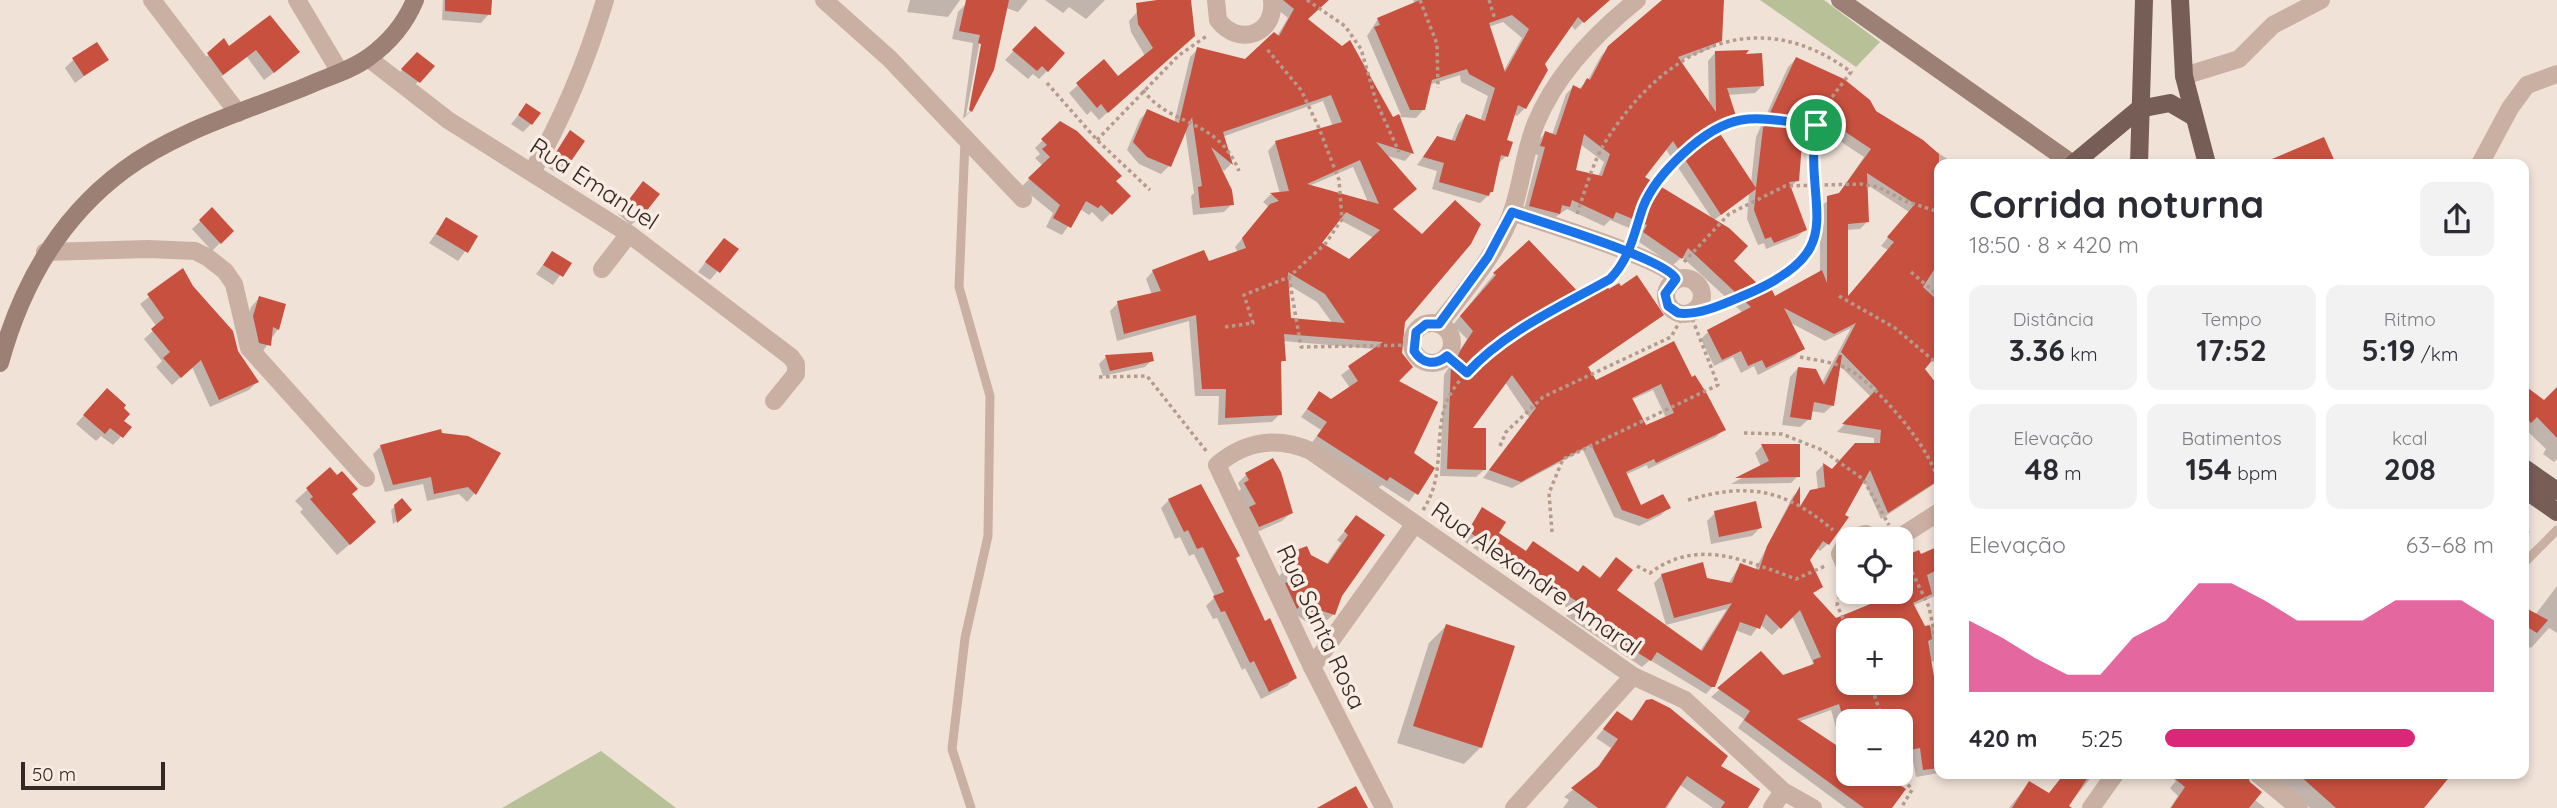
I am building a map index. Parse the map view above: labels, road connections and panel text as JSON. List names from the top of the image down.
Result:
{
  "streets": {
    "street": ["Rua Emanuel", "Rua Alexandre Amaral", "Rua Santa Rosa"]
  },
  "crossings": [
    ["Rua Alexandre Amaral", "Rua Santa Rosa"]
  ],
  "scale_bar": "50 m",
  "page": {
    "heading": ["Corrida noturna", "18:50 · 8 × 420 m"],
    "stats": [
      ["Distância", "3.36 km"],
      ["Tempo", "17:52"],
      ["Ritmo", "5:19 /km"],
      ["Elevação", "48 m"],
      ["Batimentos", "154 bpm"],
      ["kcal", "208"]
    ],
    "chart": ["Elevação", "63–68 m"],
    "map_buttons": ["+", "−"],
    "list": [
      {
        "name": "420 m",
        "note": "5:25"
      }
    ],
    "scale": "50 m"
  }
}
